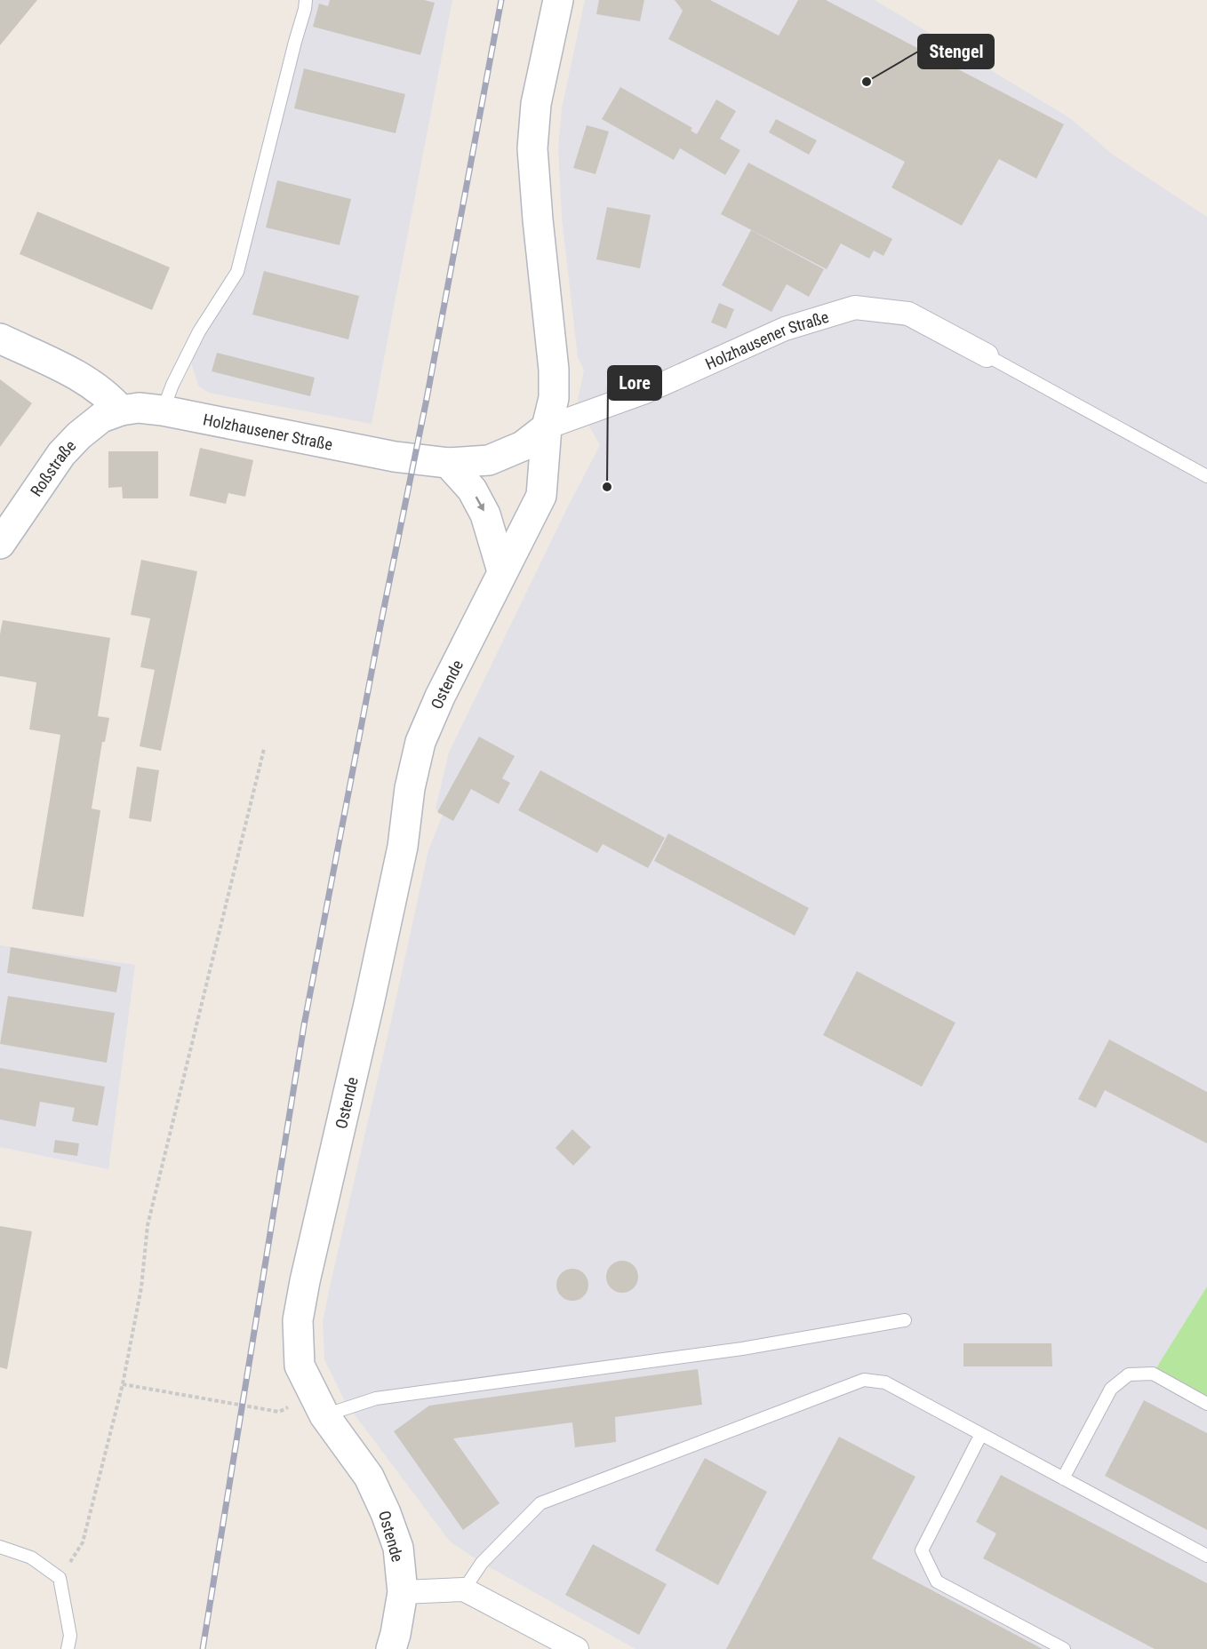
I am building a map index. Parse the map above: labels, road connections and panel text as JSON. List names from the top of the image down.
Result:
{
  "streets": {
    "street": ["Holzhausener Straße", "Roßstraße", "Ostende"]
  },
  "crossings": [
    ["Holzhausener Straße", "Roßstraße"],
    ["Holzhausener Straße", "Ostende"]
  ],
  "places": ["Stengel", "Lore"]
}
